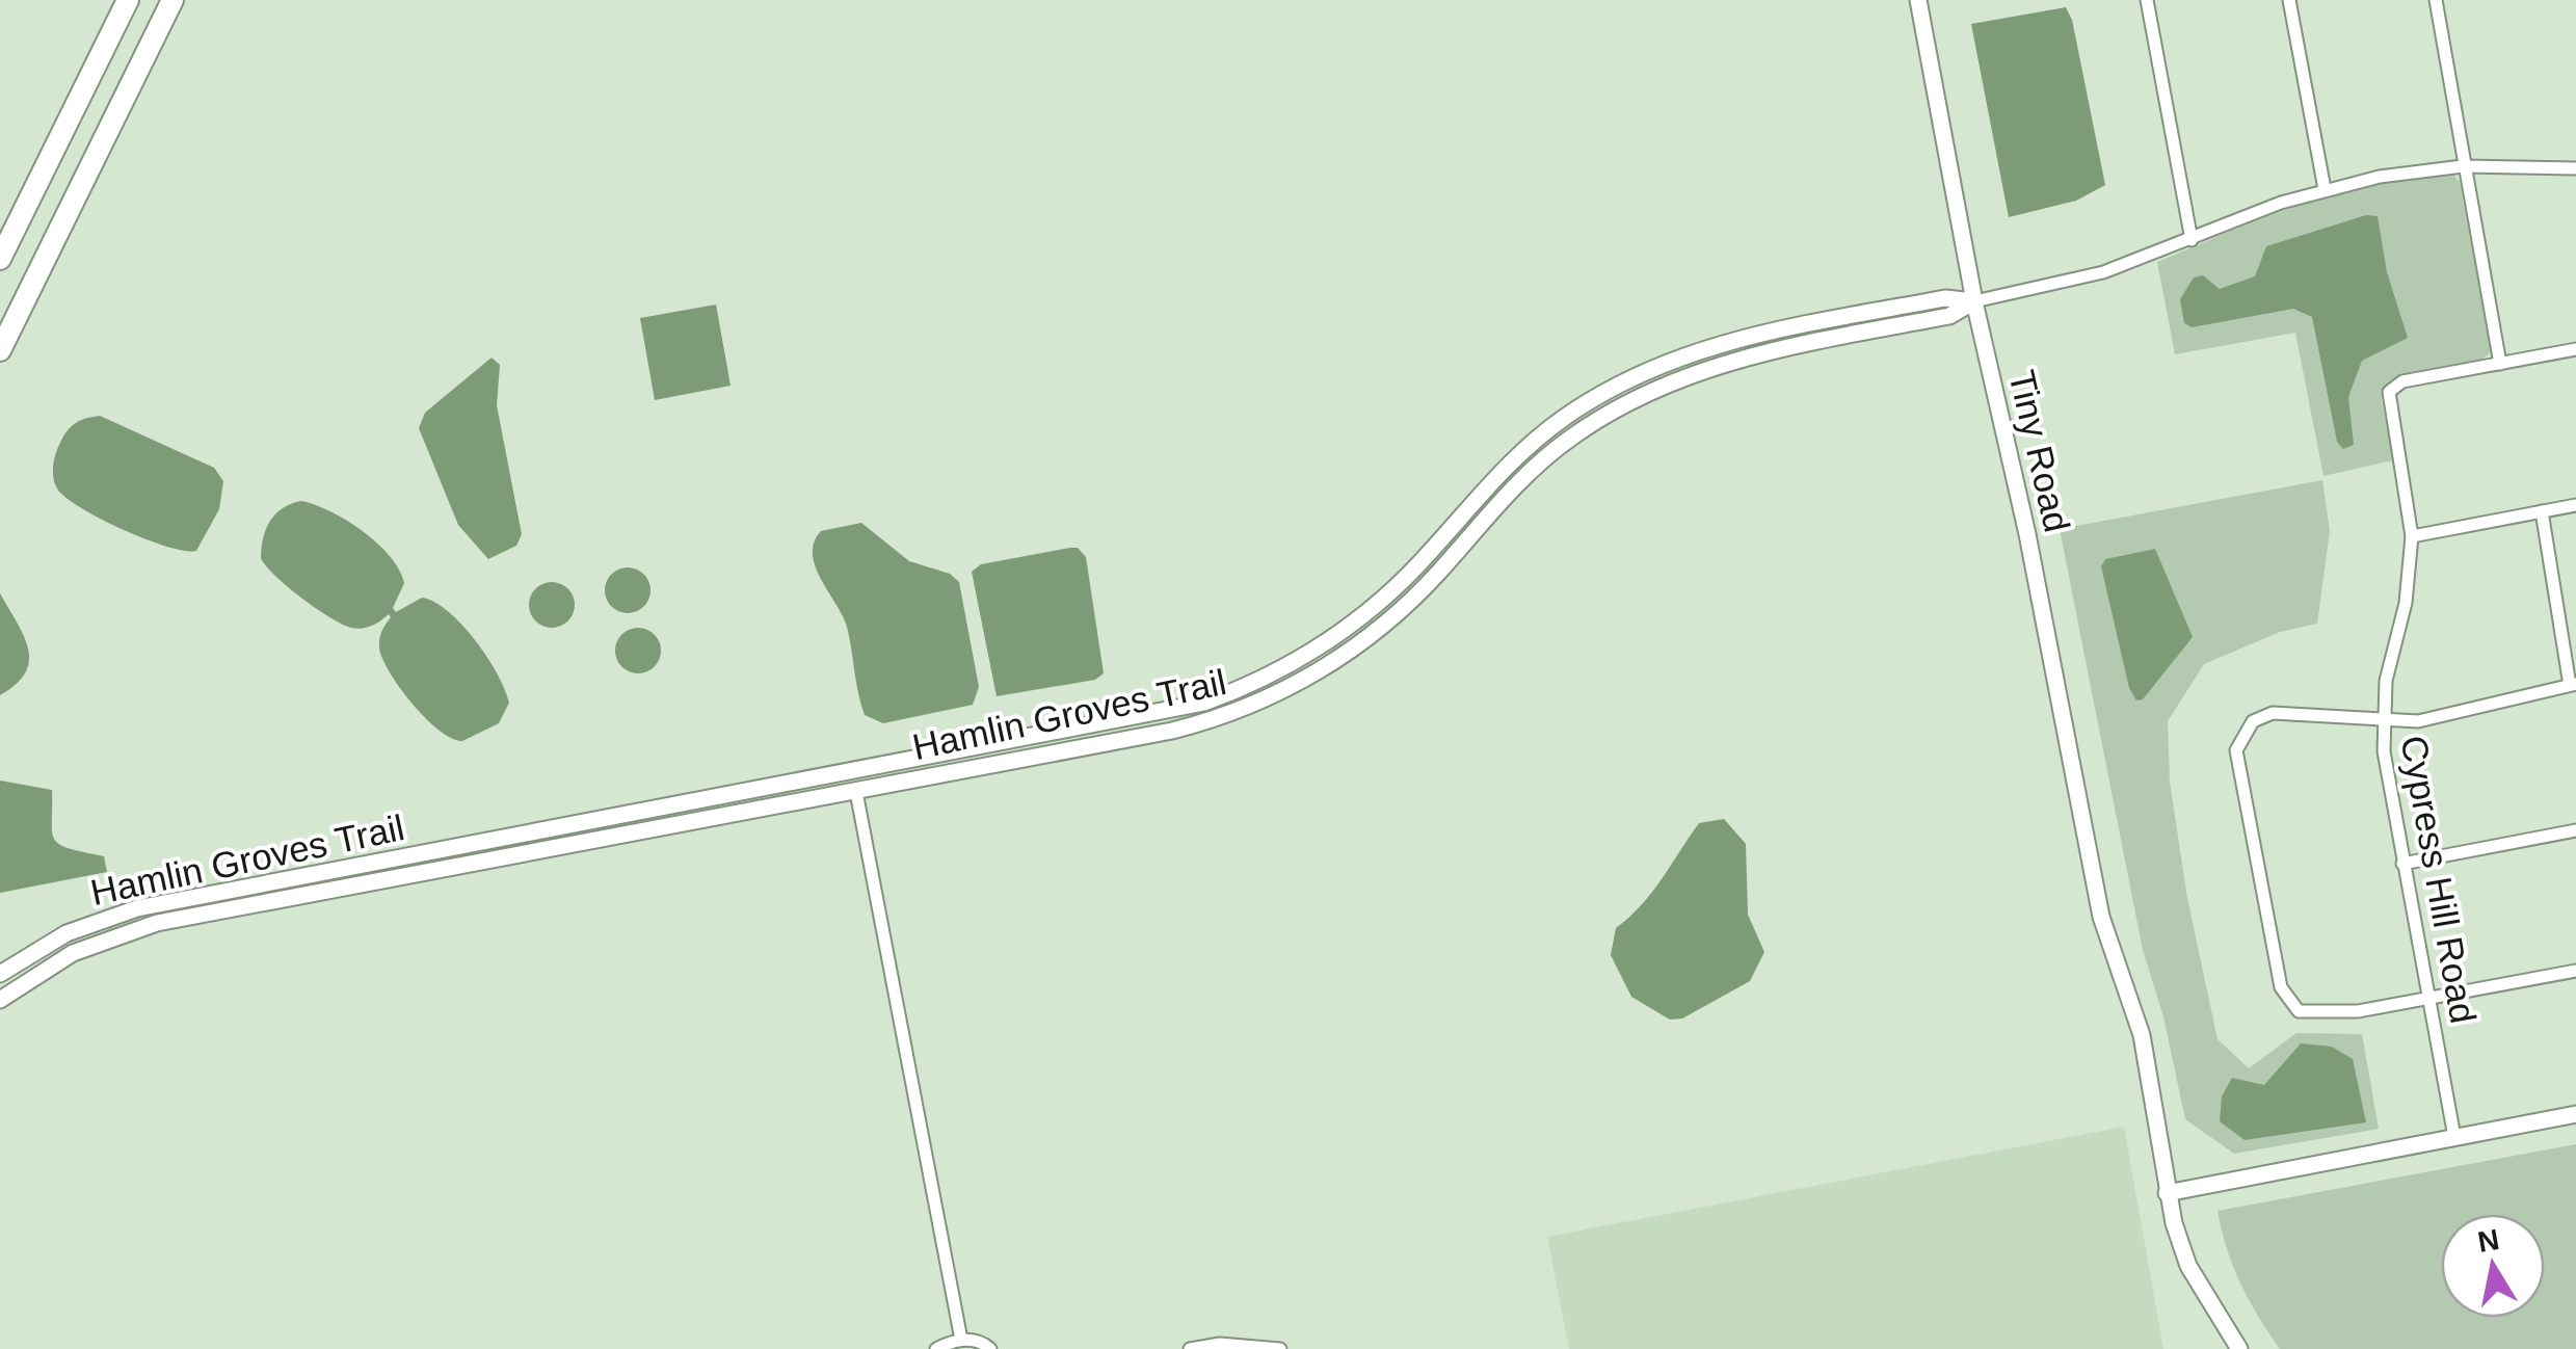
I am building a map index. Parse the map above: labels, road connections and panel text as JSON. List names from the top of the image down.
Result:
{
  "streets": {
    "street": ["Tiny Road", "Hamlin Groves Trail", "Cypress Hill Road"]
  },
  "crossings": [
    ["Tiny Road", "Hamlin Groves Trail"]
  ],
  "north": "top"
}
